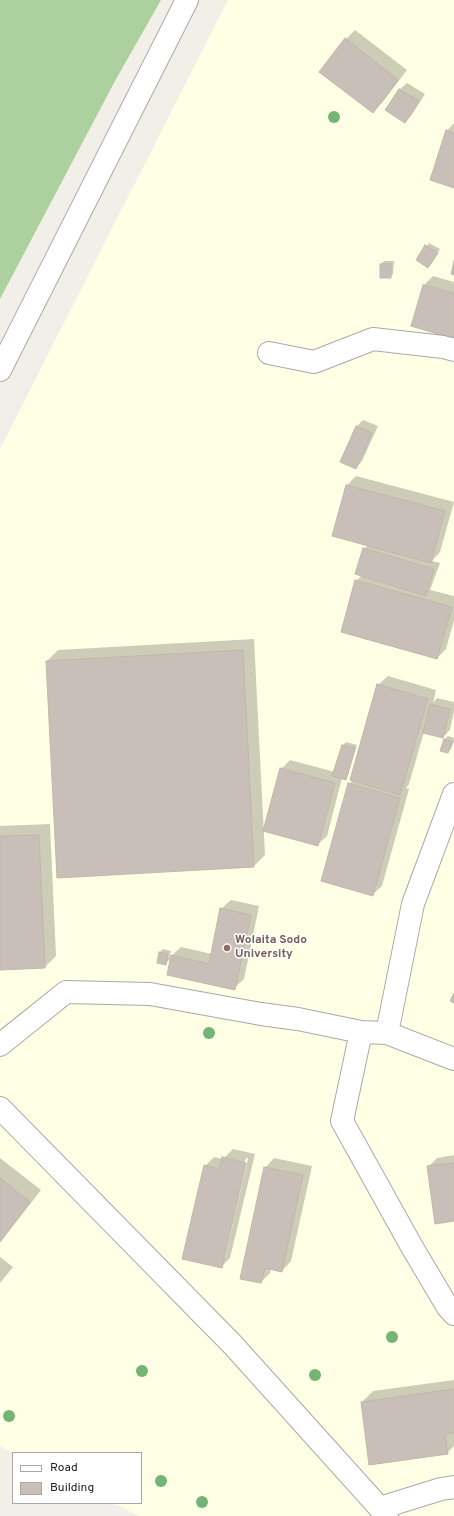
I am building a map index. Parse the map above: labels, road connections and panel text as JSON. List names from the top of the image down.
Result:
{
  "places": ["Wolaita Sodo University"],
  "legend": ["Road", "Building"]
}
